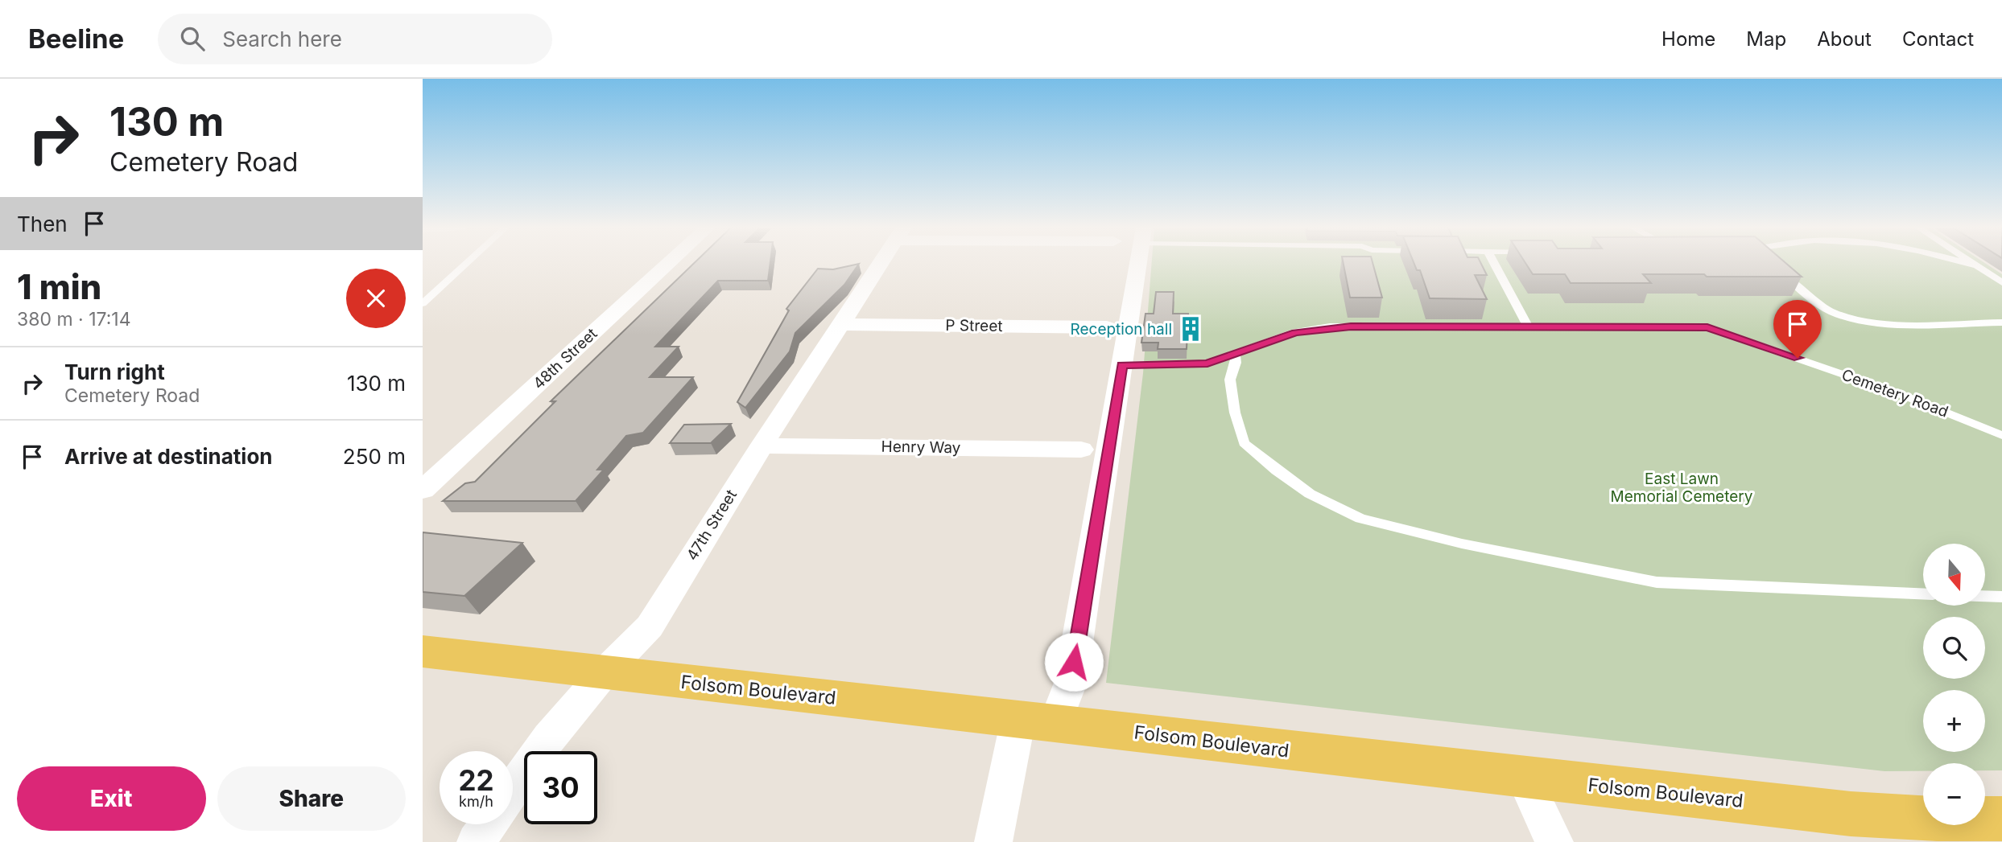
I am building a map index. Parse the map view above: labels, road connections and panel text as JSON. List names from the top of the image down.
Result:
{
  "streets": {
    "main road": ["Folsom Boulevard"],
    "street": [
      "P Street",
      "48th Street",
      "Henry Way",
      "47th Street"
    ],
    "lane": ["Cemetery Road"]
  },
  "crossings": [
    ["P Street", "47th Street"],
    ["Henry Way", "47th Street"],
    ["47th Street", "Folsom Boulevard"]
  ],
  "parks": ["East Lawn Memorial Cemetery"],
  "places": {
    "building": ["Reception hall"]
  },
  "north": "bottom",
  "page": {
    "header": "Beeline",
    "search": "Search here",
    "nav": [
      "Home",
      "Map",
      "About",
      "Contact"
    ],
    "turn": ["130 m", "Cemetery Road"],
    "then": "Then",
    "heading": ["1 min", "380 m · 17:14"],
    "list": [
      {
        "name": "Turn right",
        "note": "Cemetery Road",
        "value": "130 m"
      },
      {
        "name": "Arrive at destination",
        "value": "250 m"
      }
    ],
    "map_buttons": ["+", "−"],
    "speed": "22 km/h",
    "limit": "30",
    "buttons": ["Exit", "Share"]
  }
}
